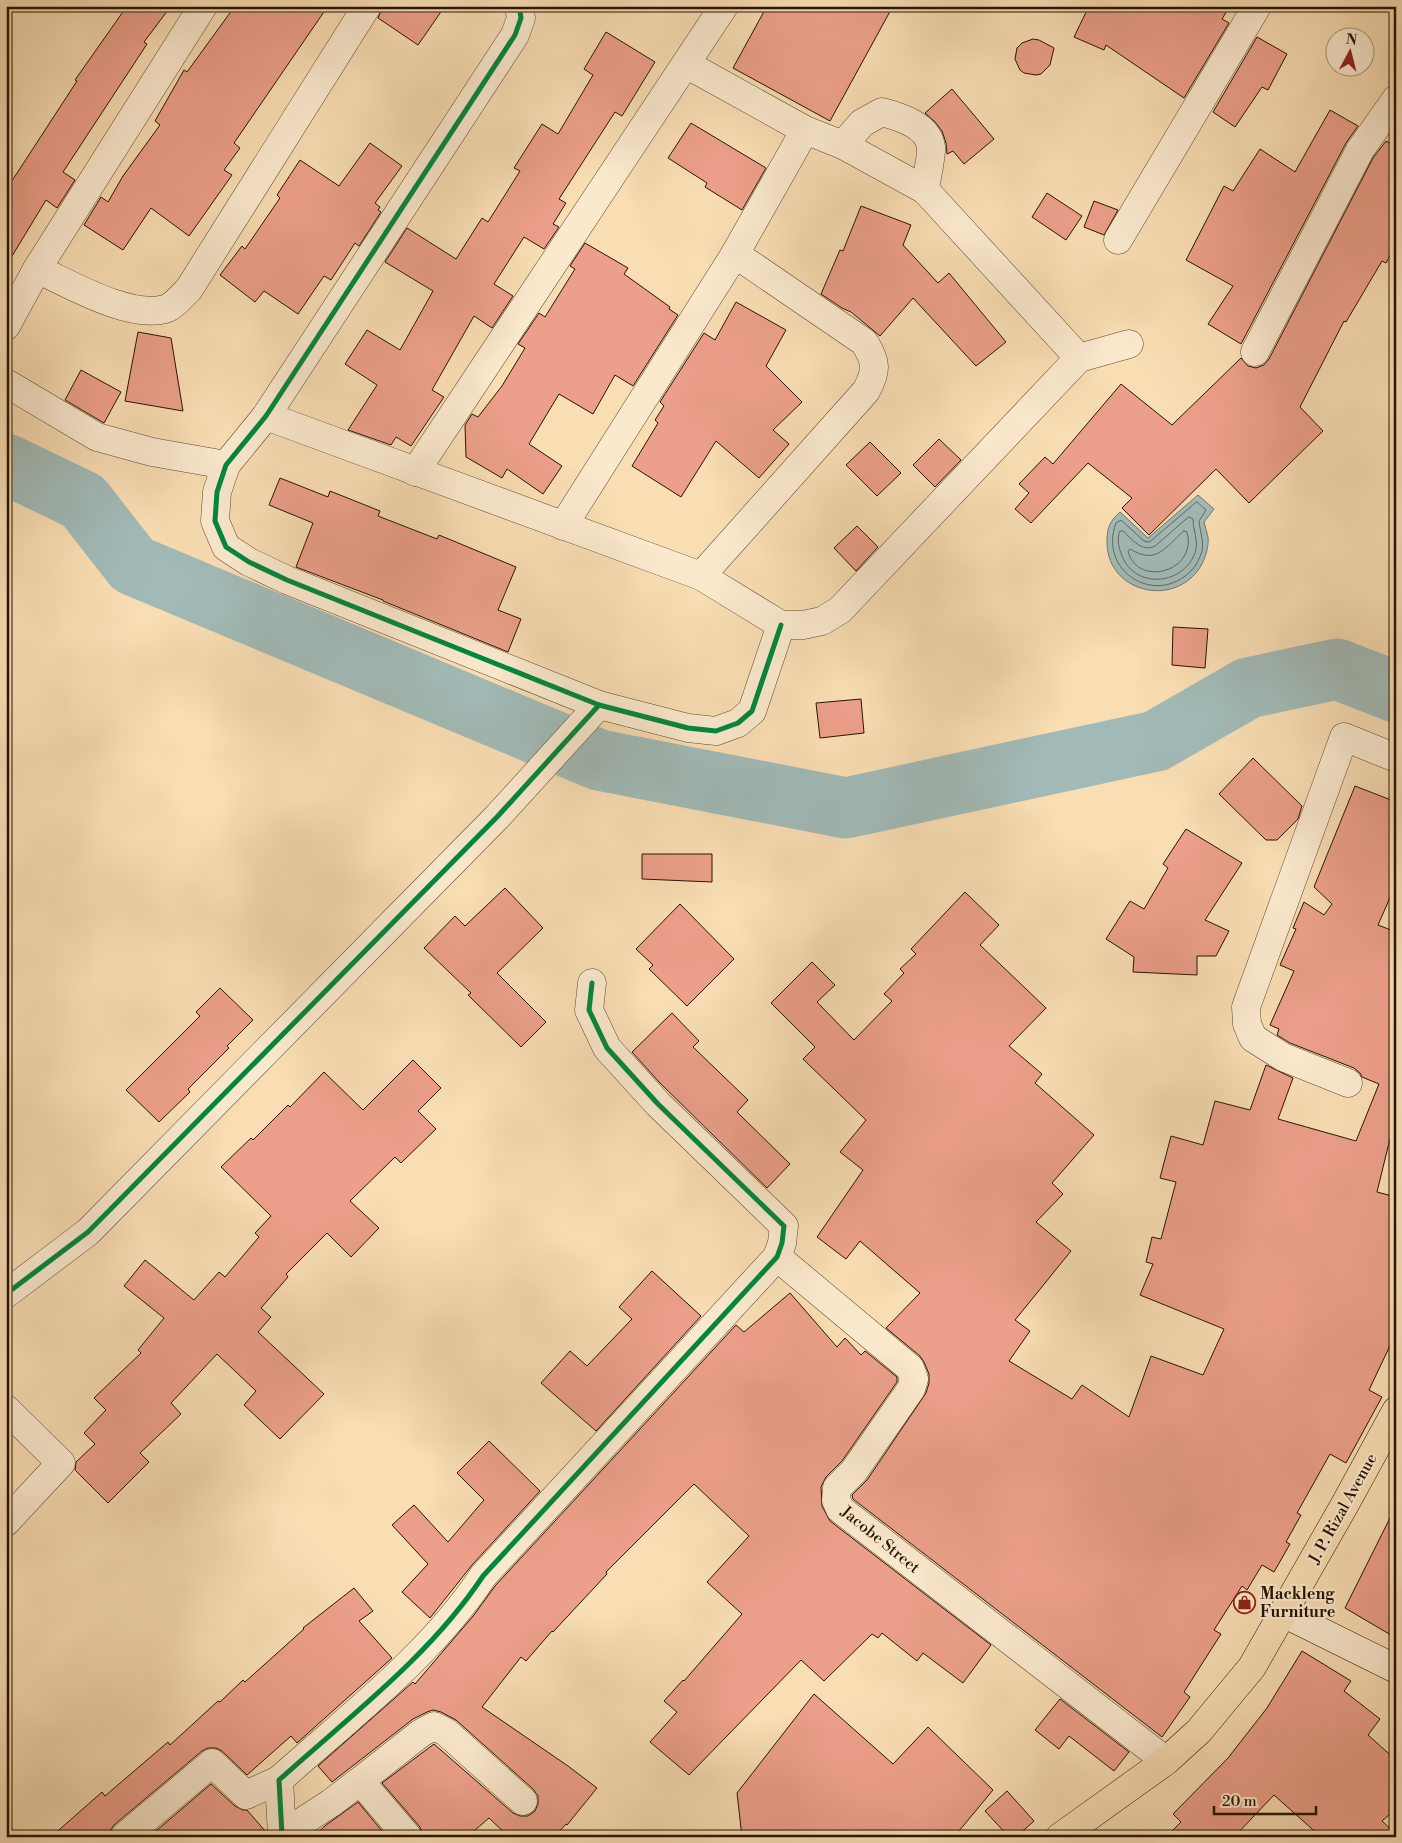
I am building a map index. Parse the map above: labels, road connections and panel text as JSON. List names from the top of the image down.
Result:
{
  "streets": {
    "main road": ["J. P. Rizal Avenue"],
    "street": ["Jacobe Street"]
  },
  "crossings": [
    ["J. P. Rizal Avenue", "Jacobe Street"]
  ],
  "places": {
    "shop": ["Mackleng Furniture"]
  },
  "scale_bar": "20 m",
  "north": "top"
}
